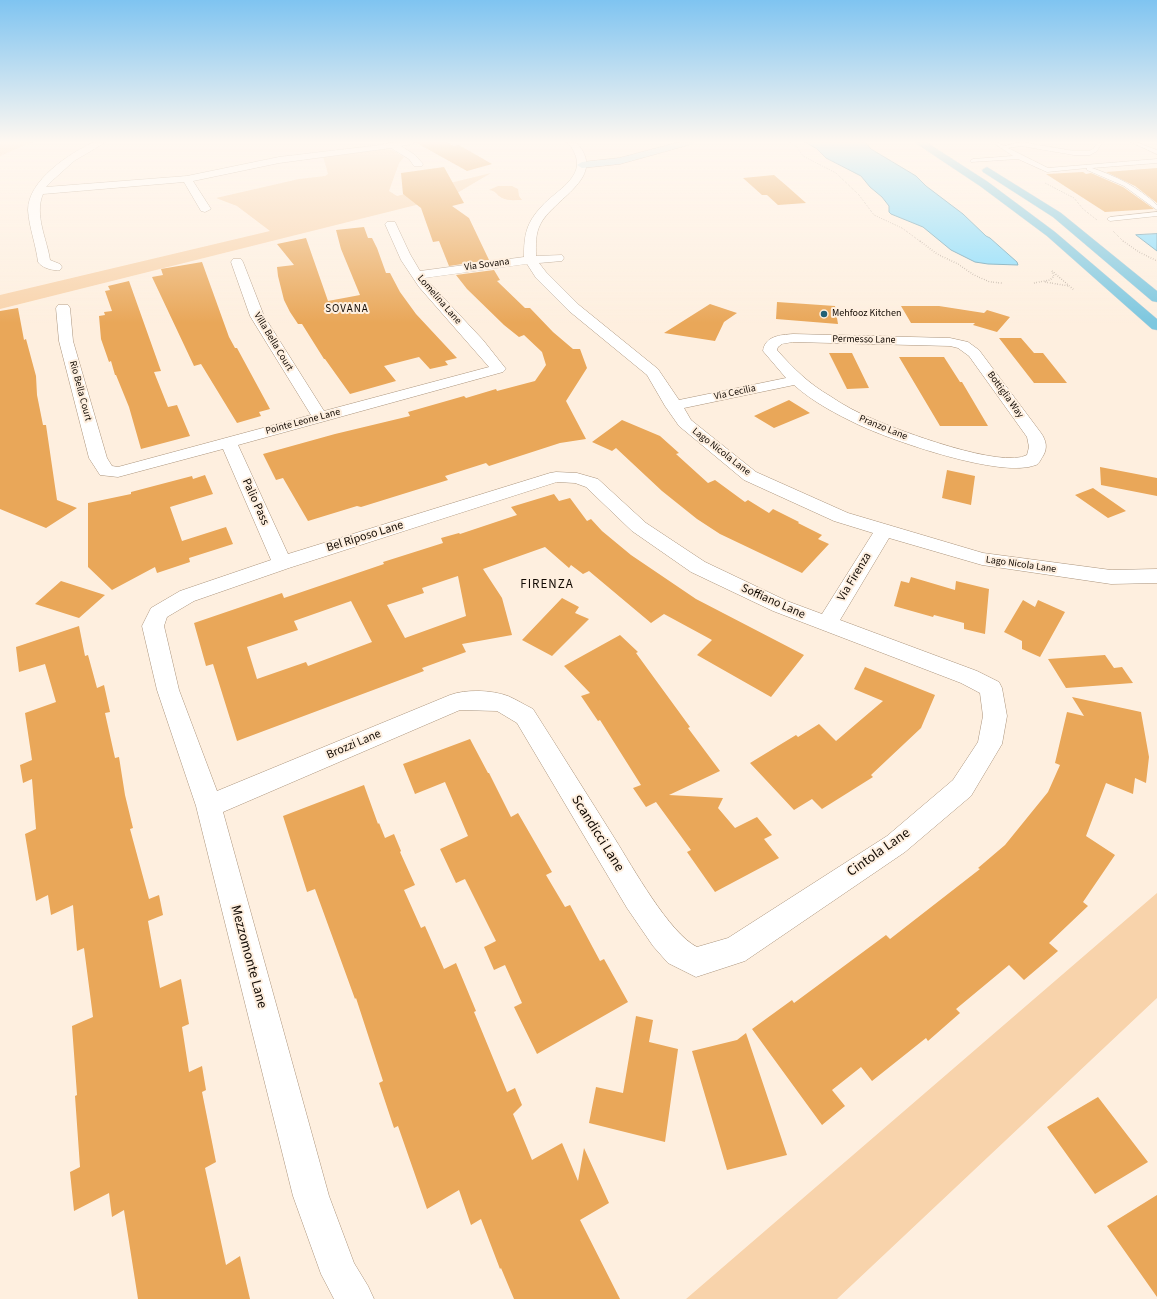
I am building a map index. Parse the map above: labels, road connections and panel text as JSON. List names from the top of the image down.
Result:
{
  "streets": {
    "street": [
      "Via Sovana",
      "Lomelina Lane",
      "Permesso Lane",
      "Villa Bella Court",
      "Rio Bella Court",
      "Via Cecilia",
      "Bottiglia Way",
      "Pointe Leone Lane",
      "Pranzo Lane",
      "Lago Nicola Lane",
      "Palio Pass",
      "Bel Riposo Lane",
      "Via Firenza",
      "Soffiano Lane",
      "Brozzi Lane",
      "Scandicci Lane",
      "Cintola Lane",
      "Mezzomonte Lane"
    ]
  },
  "crossings": [
    ["Via Sovana", "Lomelina Lane"],
    ["Via Sovana", "Lago Nicola Lane"],
    ["Lomelina Lane", "Pointe Leone Lane"],
    ["Permesso Lane", "Bottiglia Way"],
    ["Permesso Lane", "Pranzo Lane"],
    ["Villa Bella Court", "Pointe Leone Lane"],
    ["Rio Bella Court", "Pointe Leone Lane"],
    ["Via Cecilia", "Pranzo Lane"],
    ["Via Cecilia", "Lago Nicola Lane"],
    ["Bottiglia Way", "Pranzo Lane"],
    ["Pointe Leone Lane", "Palio Pass"],
    ["Lago Nicola Lane", "Via Firenza"],
    ["Palio Pass", "Bel Riposo Lane"],
    ["Bel Riposo Lane", "Soffiano Lane"],
    ["Bel Riposo Lane", "Mezzomonte Lane"],
    ["Via Firenza", "Soffiano Lane"],
    ["Soffiano Lane", "Cintola Lane"],
    ["Brozzi Lane", "Scandicci Lane"],
    ["Brozzi Lane", "Mezzomonte Lane"],
    ["Scandicci Lane", "Cintola Lane"]
  ],
  "districts": ["SOVANA", "FIRENZA"],
  "places": ["Mehfooz Kitchen"]
}
